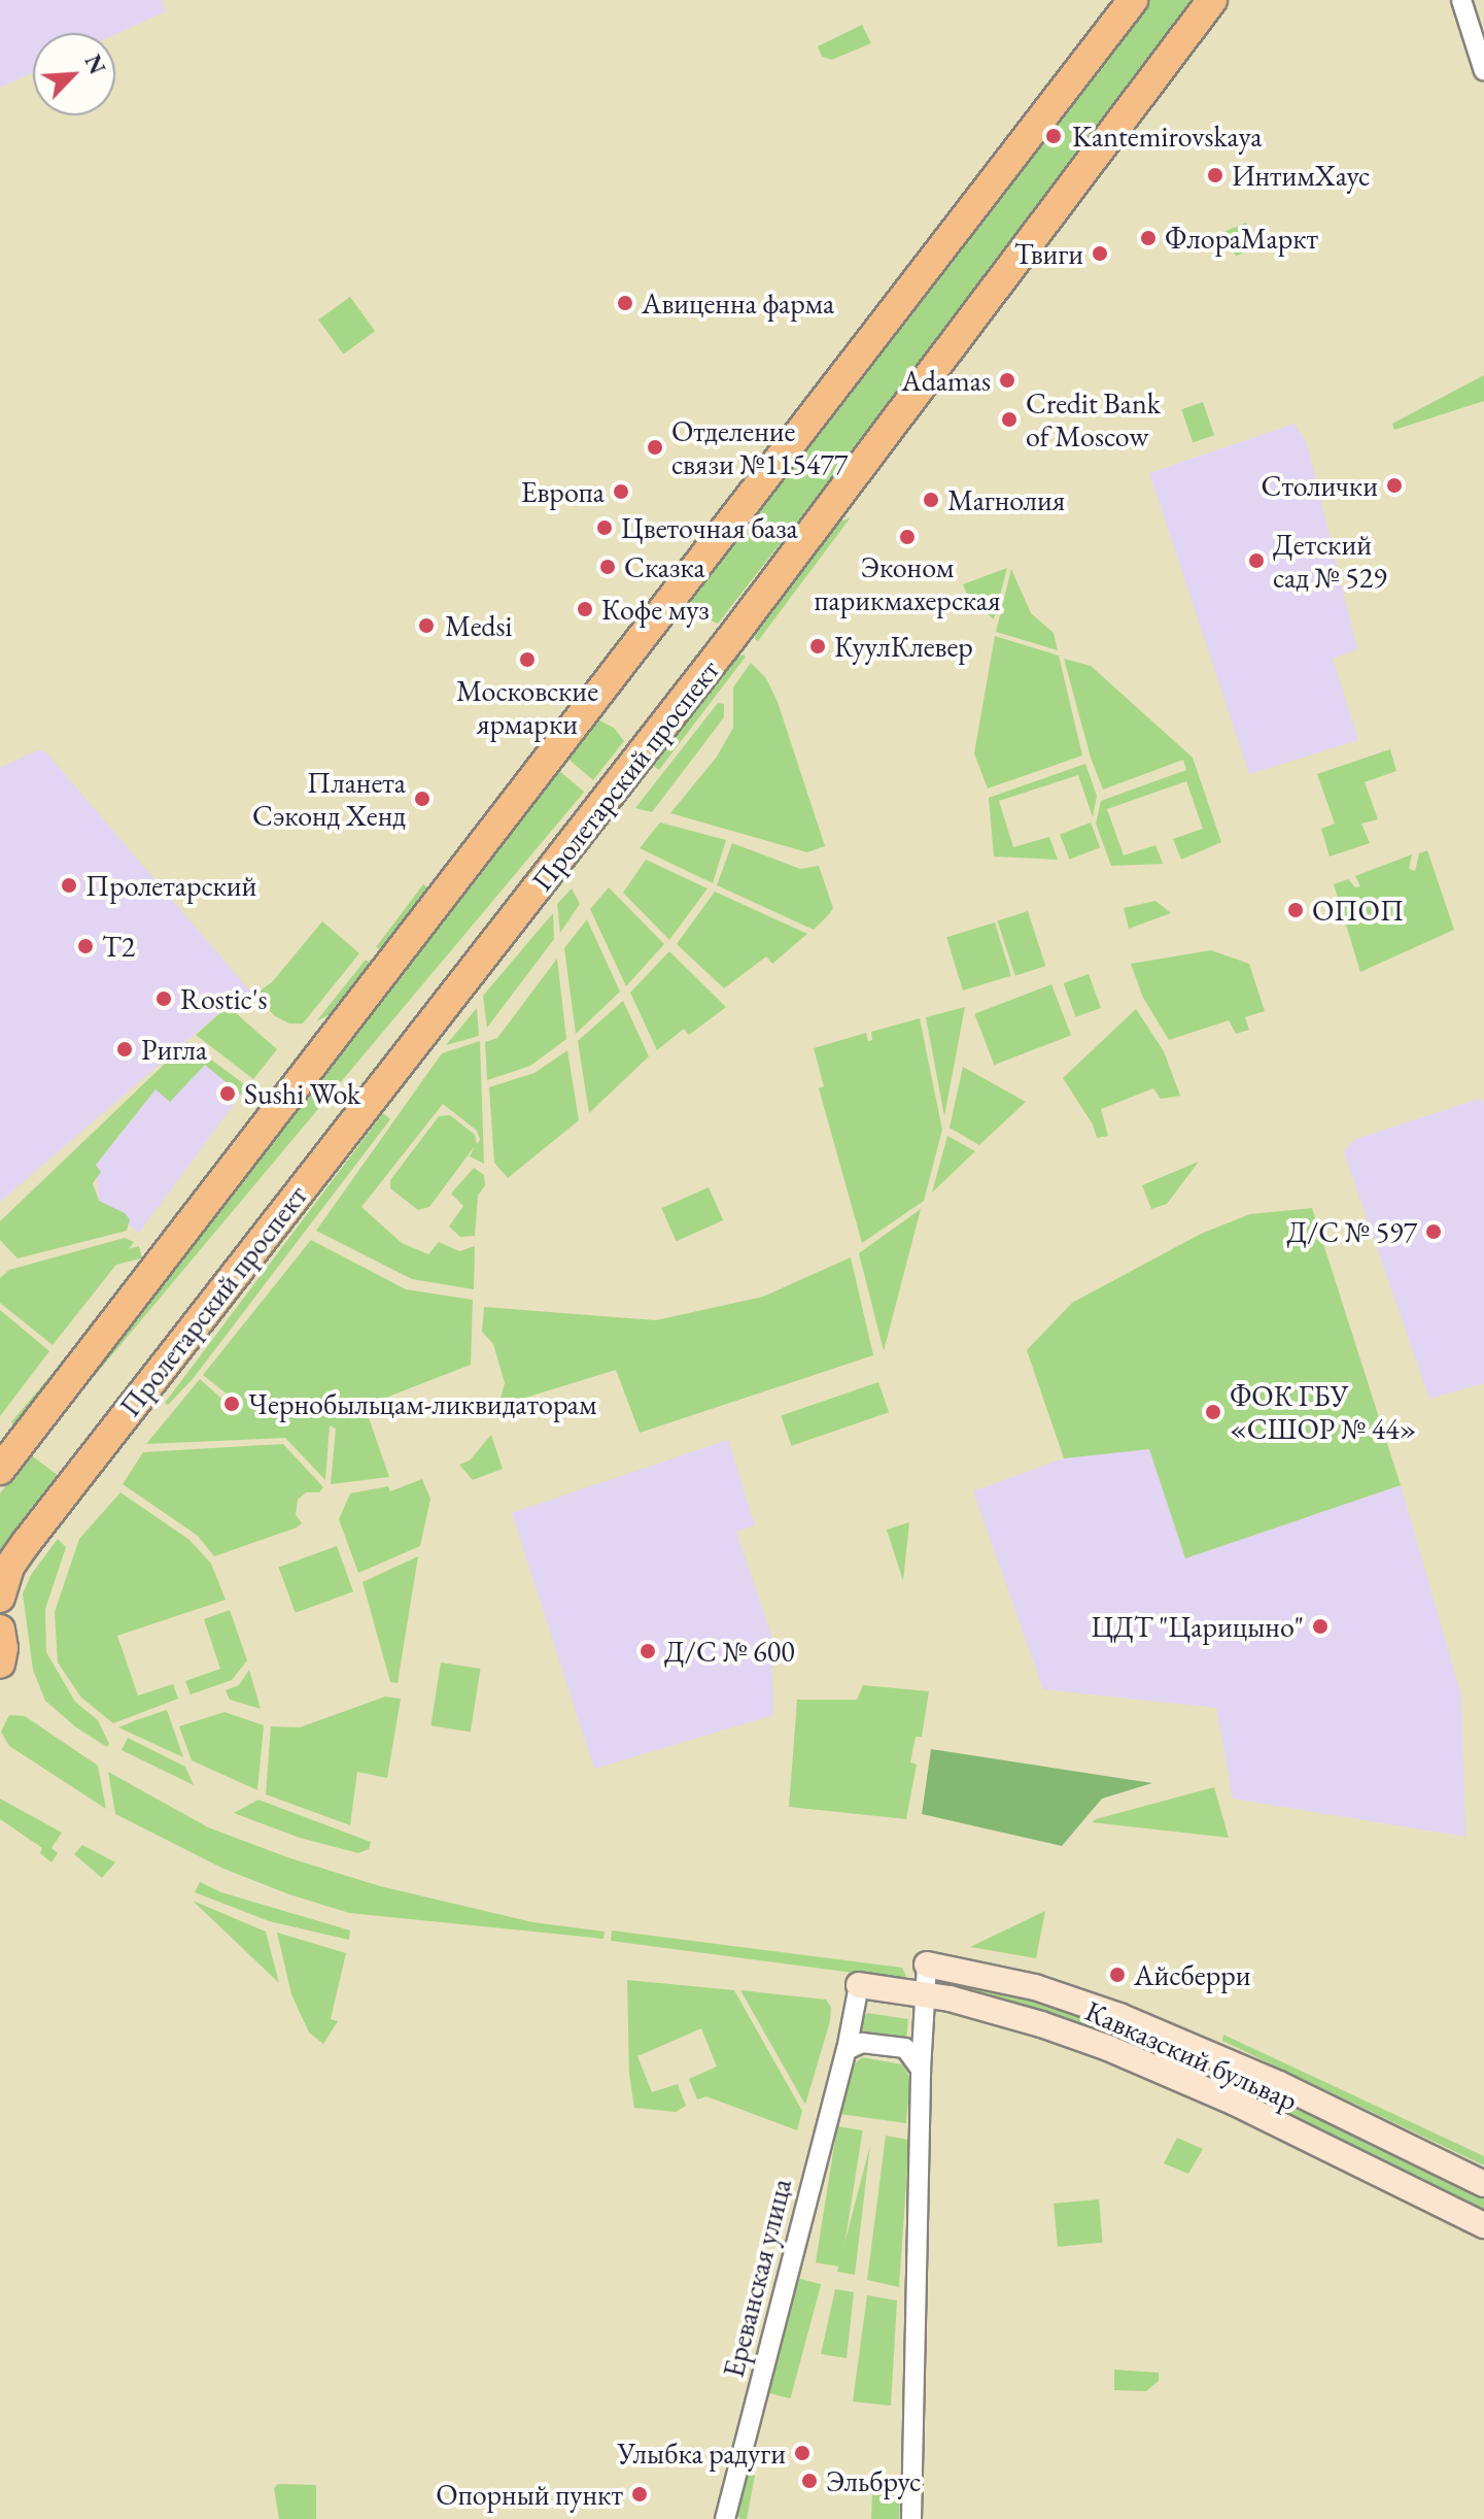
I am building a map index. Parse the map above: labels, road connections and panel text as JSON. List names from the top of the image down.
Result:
{
  "streets": {
    "main road": ["Пролетарский проспект", "Кавказский бульвар"],
    "street": ["Ереванская улица"]
  },
  "crossings": [
    ["Кавказский бульвар", "Ереванская улица"]
  ],
  "places": [
    "Kantemirovskaya",
    "ИнтимХаус",
    "ФлораМаркт",
    "Твиги",
    "Авиценна фарма",
    "Adamas",
    "Credit Bank of Moscow",
    "Отделение связи №115477",
    "Столички",
    "Европа",
    "Магнолия",
    "Цветочная база",
    "Эконом парикмахерская",
    "Детский сад № 529",
    "Сказка",
    "Кофе муз",
    "Medsi",
    "КуулКлевер",
    "Московские ярмарки",
    "Планета Сэконд Хенд",
    "Пролетарский",
    "ОПОП",
    "T2",
    "Rostic's",
    "Ригла",
    "Sushi Wok",
    "Д/C № 597",
    "Чернобыльцам-ликвидаторам",
    "ФОК ГБУ «СШОР № 44»",
    "ЦДТ \"Царицыно\"",
    "Д/C № 600",
    "Айсберри",
    "Улыбка радуги",
    "Эльбрус",
    "Опорный пункт"
  ],
  "north": "top right"
}
